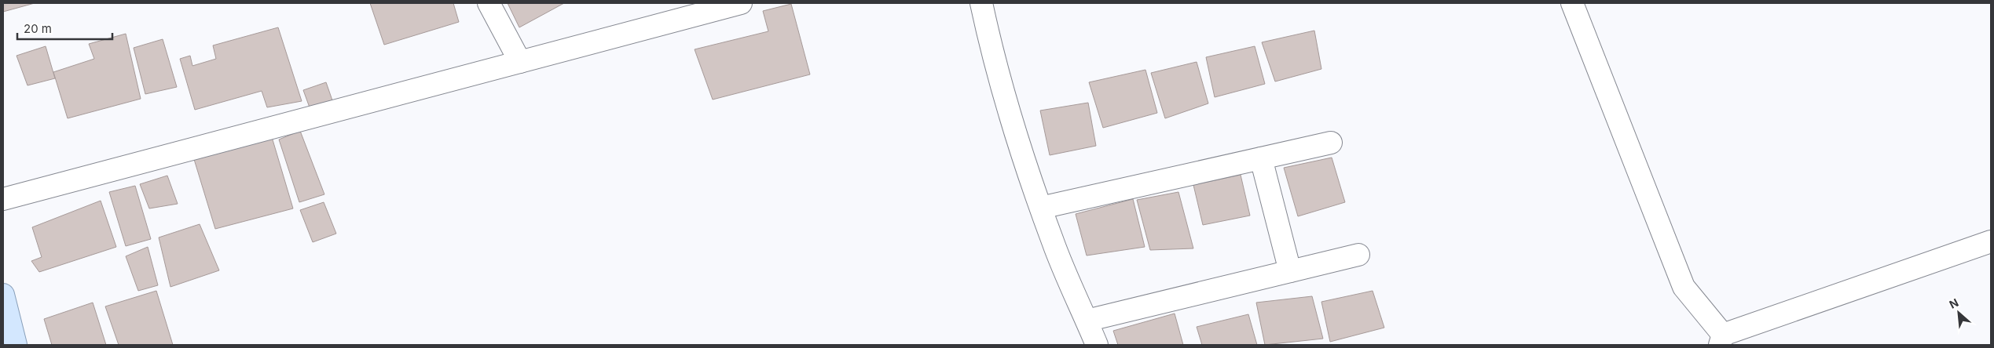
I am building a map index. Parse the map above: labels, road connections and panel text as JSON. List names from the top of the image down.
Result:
{
  "scale_bar": "20 m",
  "north": "top left"
}
